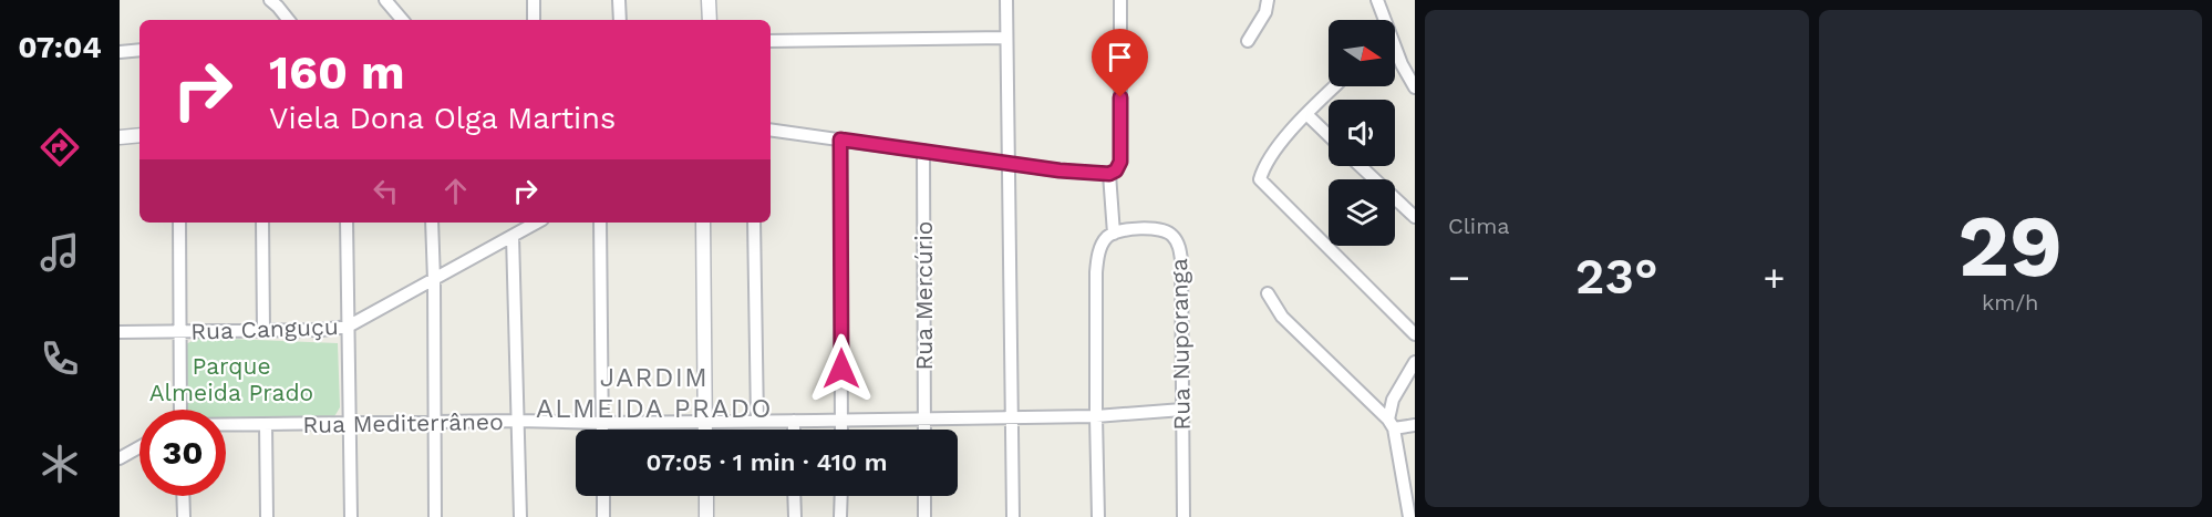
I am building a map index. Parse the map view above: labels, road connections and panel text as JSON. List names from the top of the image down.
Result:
{
  "streets": {
    "street": [
      "Rua Mercúrio",
      "Rua Canguçu",
      "Rua Nuporanga",
      "Rua Mediterrâneo"
    ]
  },
  "crossings": [
    ["Rua Mercúrio", "Rua Mediterrâneo"],
    ["Rua Nuporanga", "Rua Mediterrâneo"]
  ],
  "districts": ["JARDIM ALMEIDA PRADO"],
  "parks": ["Parque Almeida Prado"],
  "north": "right",
  "page": {
    "tabs": "07:04",
    "tile": [
      "Clima",
      ["29", "km/h"]
    ],
    "turn": ["160 m", "Viela Dona Olga Martins"],
    "heat": ["−", "23°", "+"],
    "limit": "30",
    "trip": "07:05 · 1 min · 410 m"
  }
}
